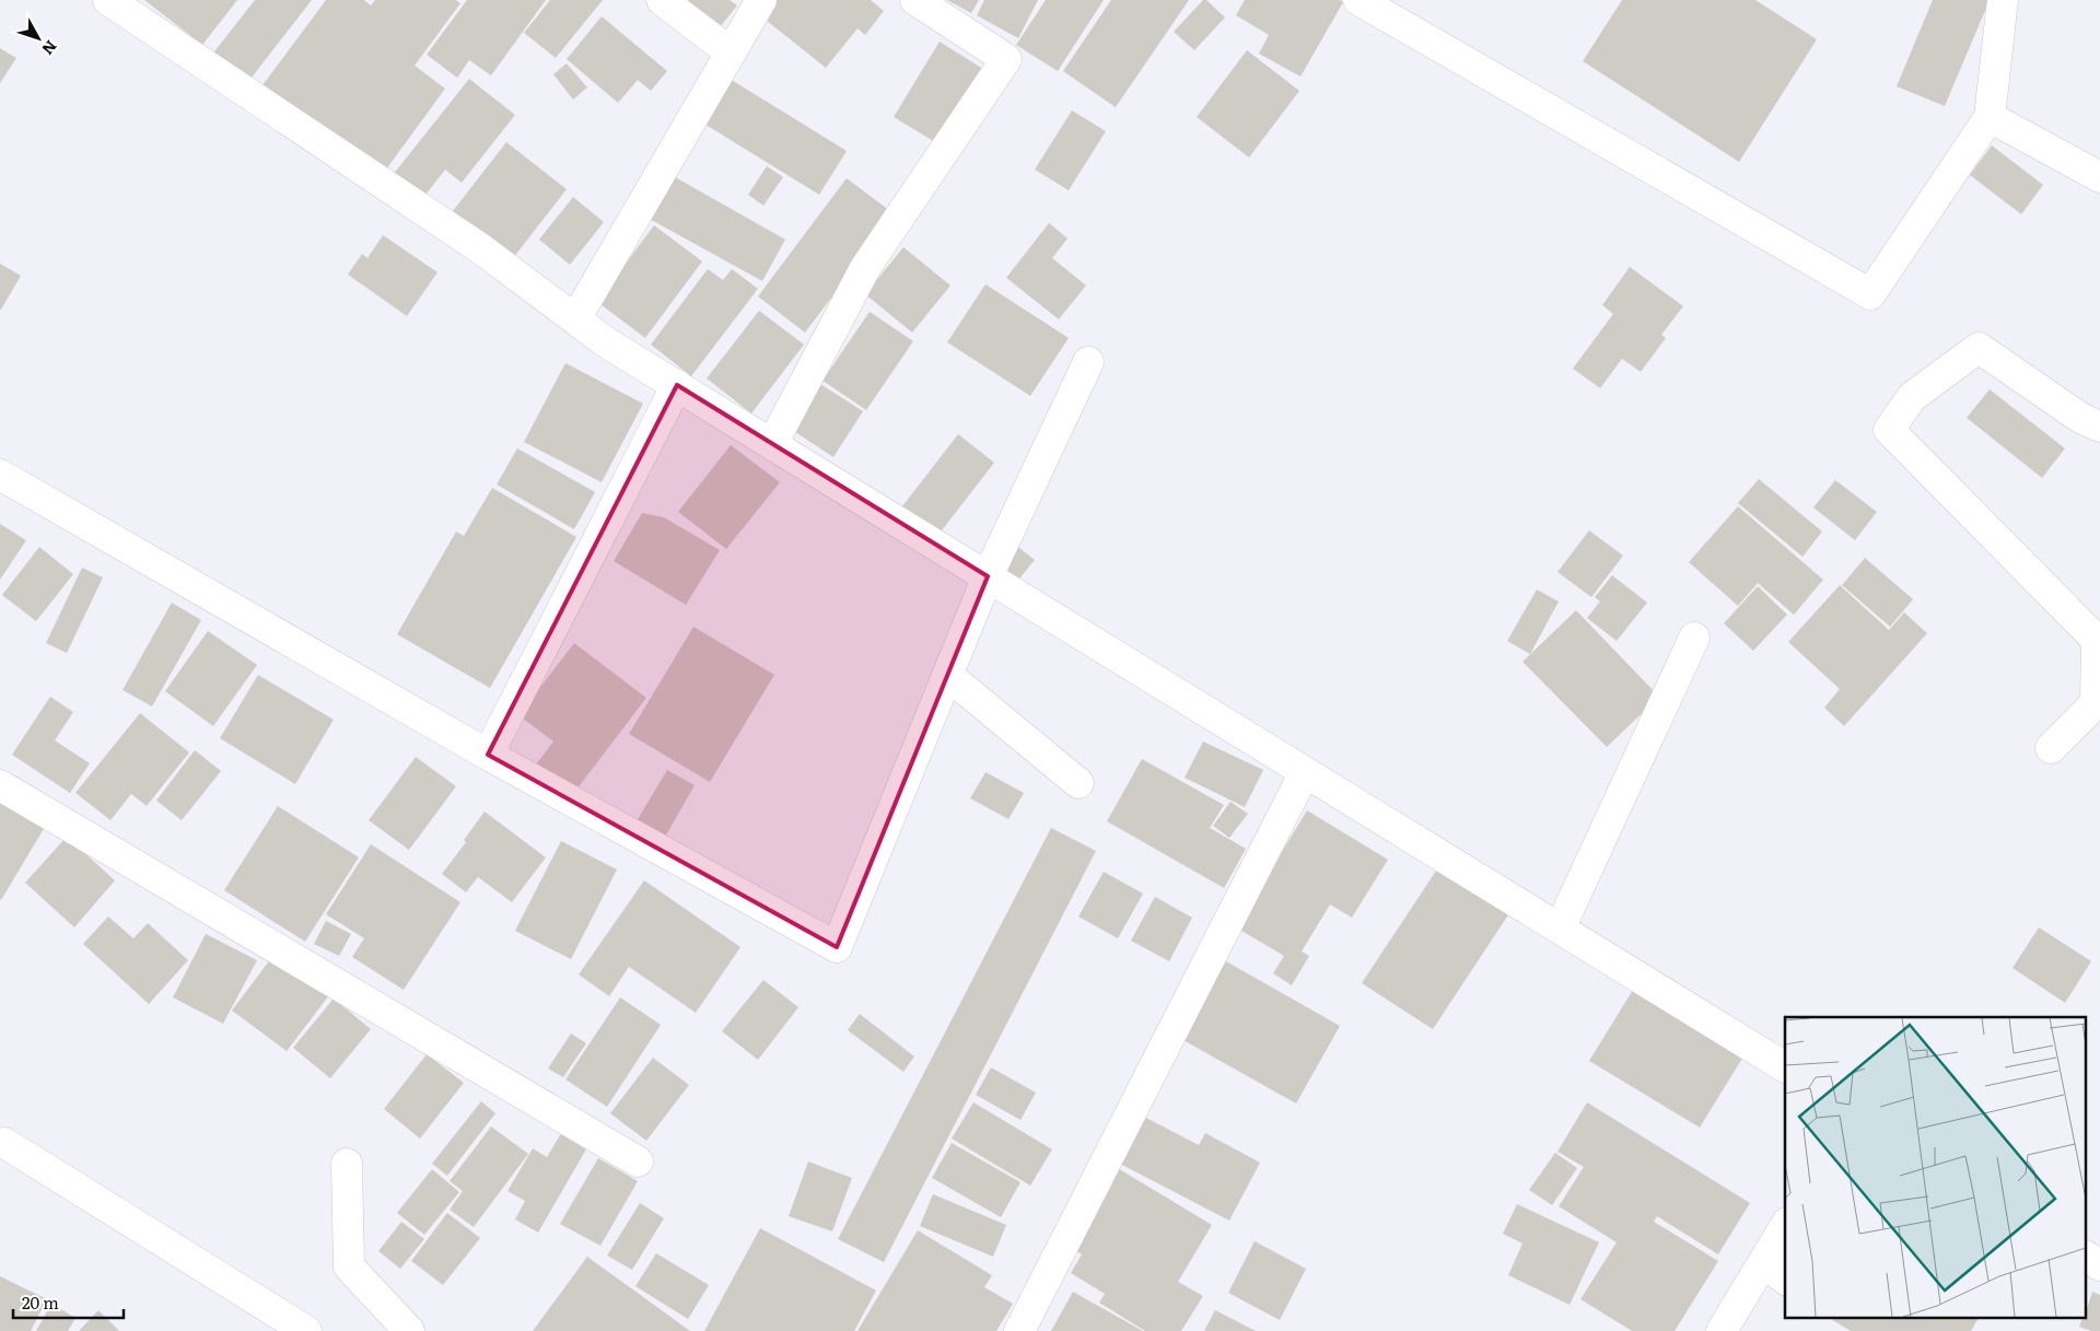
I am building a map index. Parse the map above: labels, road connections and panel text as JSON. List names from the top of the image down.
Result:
{
  "scale_bar": "20 m",
  "north": "bottom right"
}
